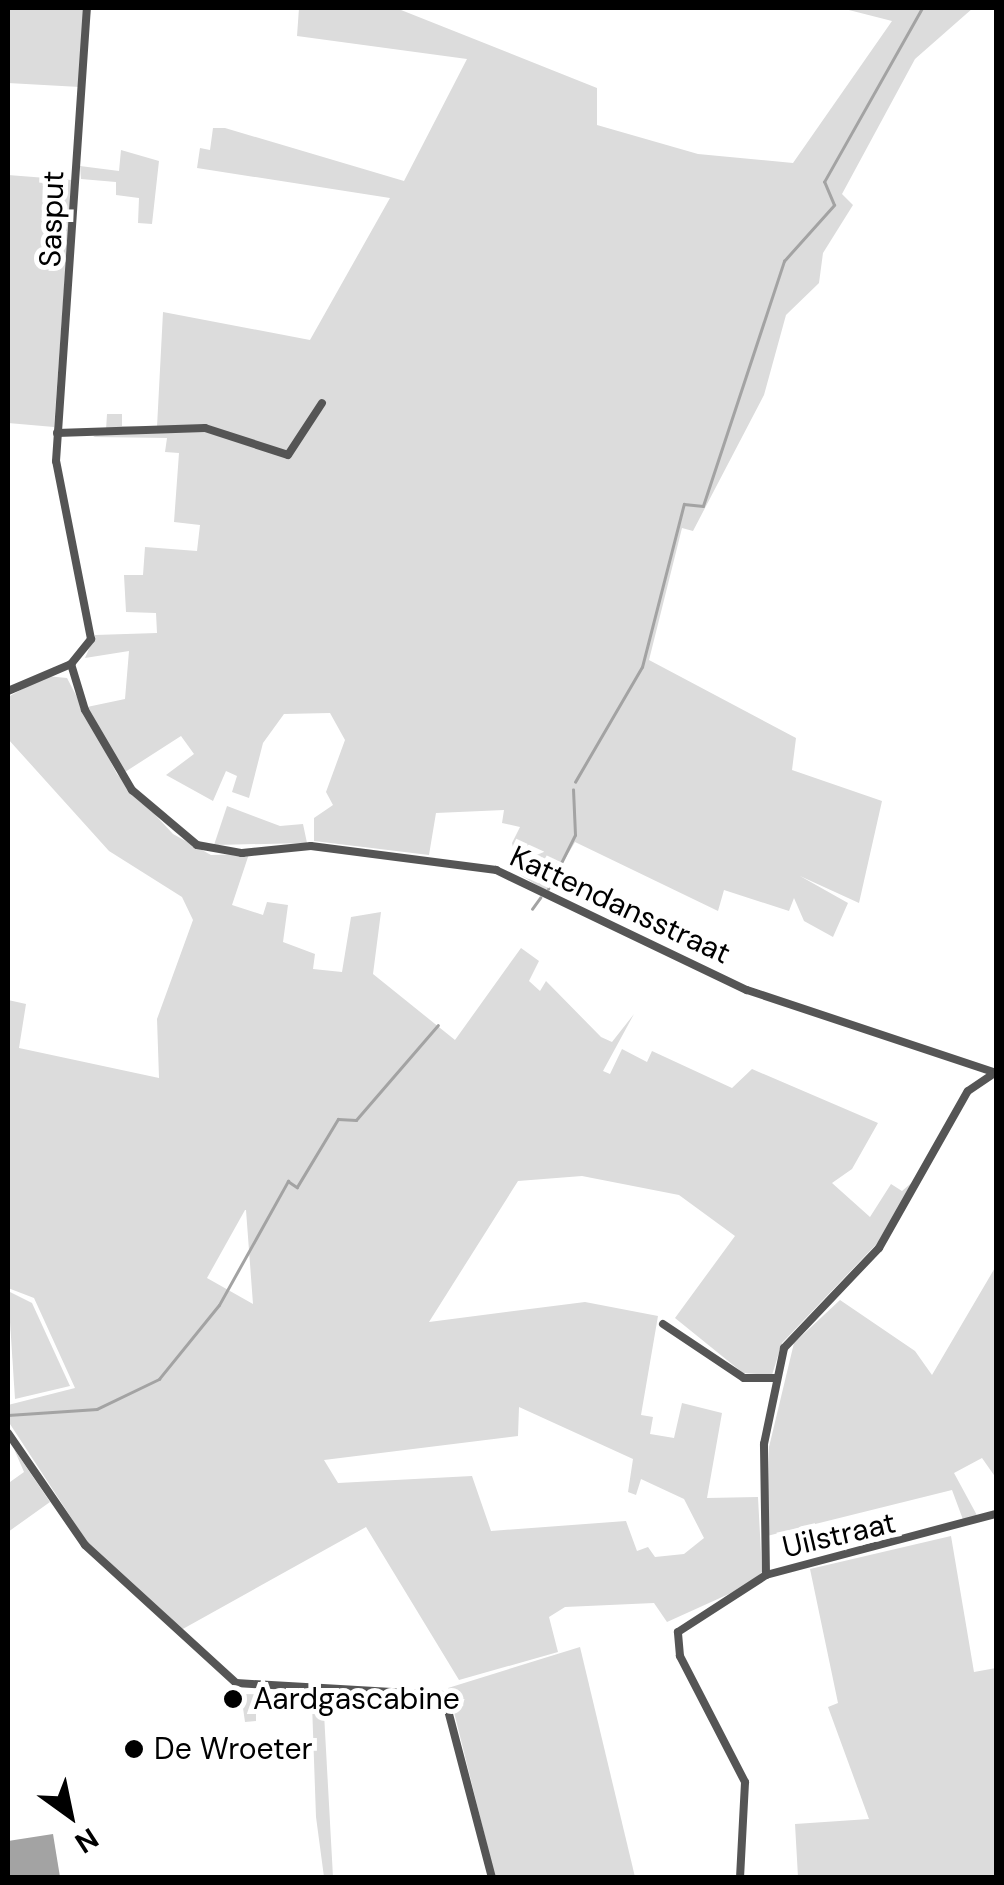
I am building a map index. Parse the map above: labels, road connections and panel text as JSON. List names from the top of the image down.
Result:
{
  "streets": {
    "street": ["Sasput", "Kattendansstraat", "Uilstraat"]
  },
  "crossings": [
    ["Sasput", "Kattendansstraat"],
    ["Kattendansstraat", "Uilstraat"]
  ],
  "places": ["Aardgascabine", "De Wroeter"],
  "north": "bottom right"
}
